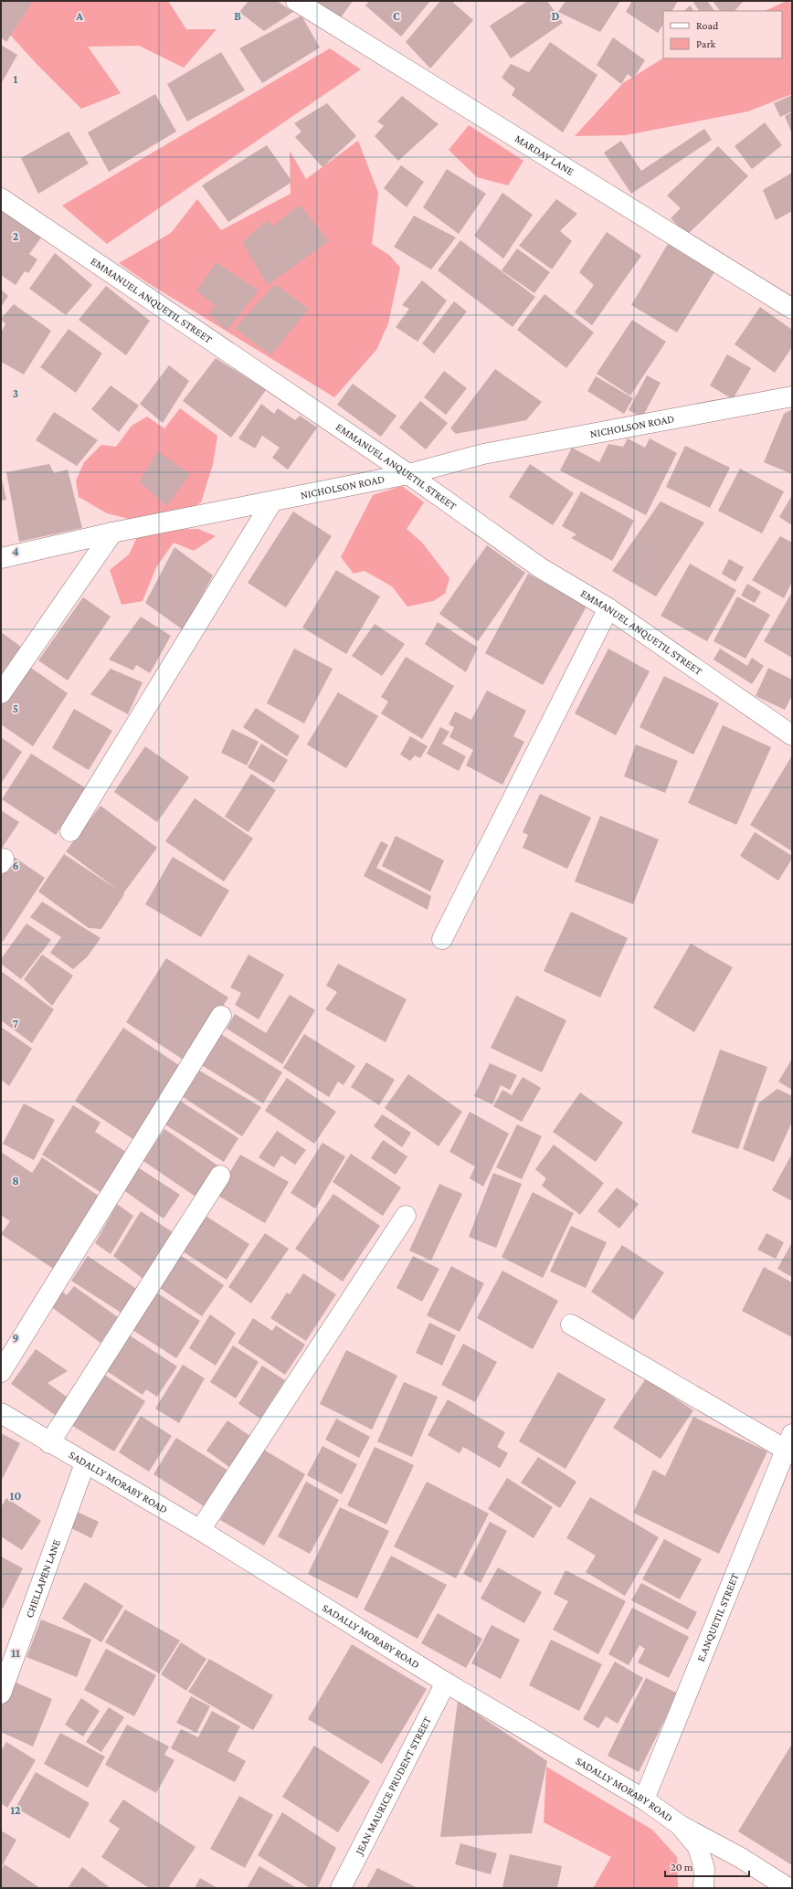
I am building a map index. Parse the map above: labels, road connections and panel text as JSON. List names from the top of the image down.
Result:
{
  "streets": {
    "street": [
      "MARDAY LANE",
      "EMMANUEL ANQUETIL STREET",
      "NICHOLSON ROAD",
      "SADALLY MORABY ROAD",
      "CHELLAPEN LANE",
      "E.ANQUETIL STREET",
      "JEAN MAURICE PRUDENT STREET"
    ]
  },
  "crossings": [
    ["EMMANUEL ANQUETIL STREET", "NICHOLSON ROAD"],
    ["SADALLY MORABY ROAD", "CHELLAPEN LANE"],
    ["SADALLY MORABY ROAD", "E.ANQUETIL STREET"],
    ["SADALLY MORABY ROAD", "JEAN MAURICE PRUDENT STREET"]
  ],
  "legend": ["Road", "Park"],
  "scale_bar": "20 m",
  "grid": {
    "columns": [
      "A",
      "B",
      "C",
      "D"
    ],
    "rows": [
      "1",
      "2",
      "3",
      "4",
      "5",
      "6",
      "7",
      "8",
      "9",
      "10",
      "11",
      "12"
    ]
  }
}
